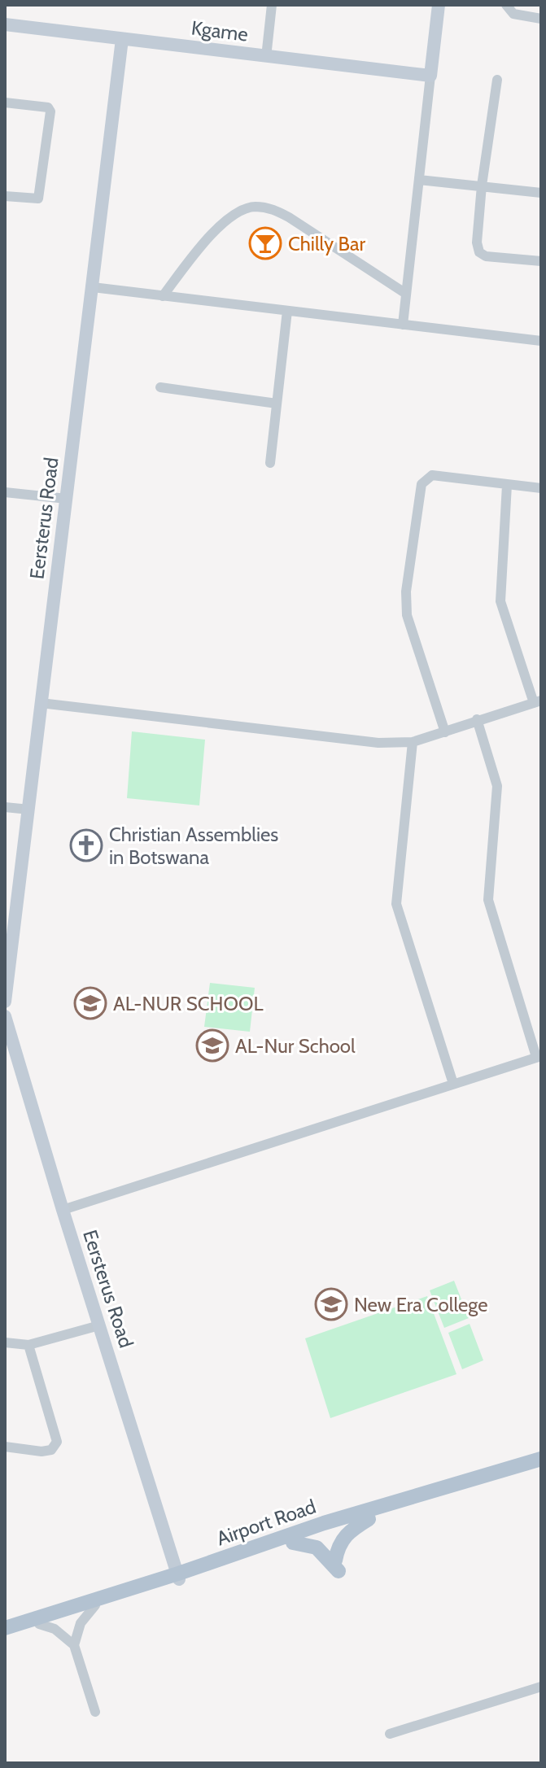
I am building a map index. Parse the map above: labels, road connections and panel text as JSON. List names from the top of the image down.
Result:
{
  "streets": {
    "main road": ["Airport Road"],
    "street": ["Kgame", "Eersterus Road"]
  },
  "crossings": [
    ["Kgame", "Eersterus Road"],
    ["Eersterus Road", "Airport Road"]
  ],
  "places": {
    "bar": ["Chilly Bar"],
    "church": ["Christian Assemblies in Botswana"],
    "school or university": ["AL-NUR SCHOOL", "AL-Nur School", "New Era College"]
  }
}
